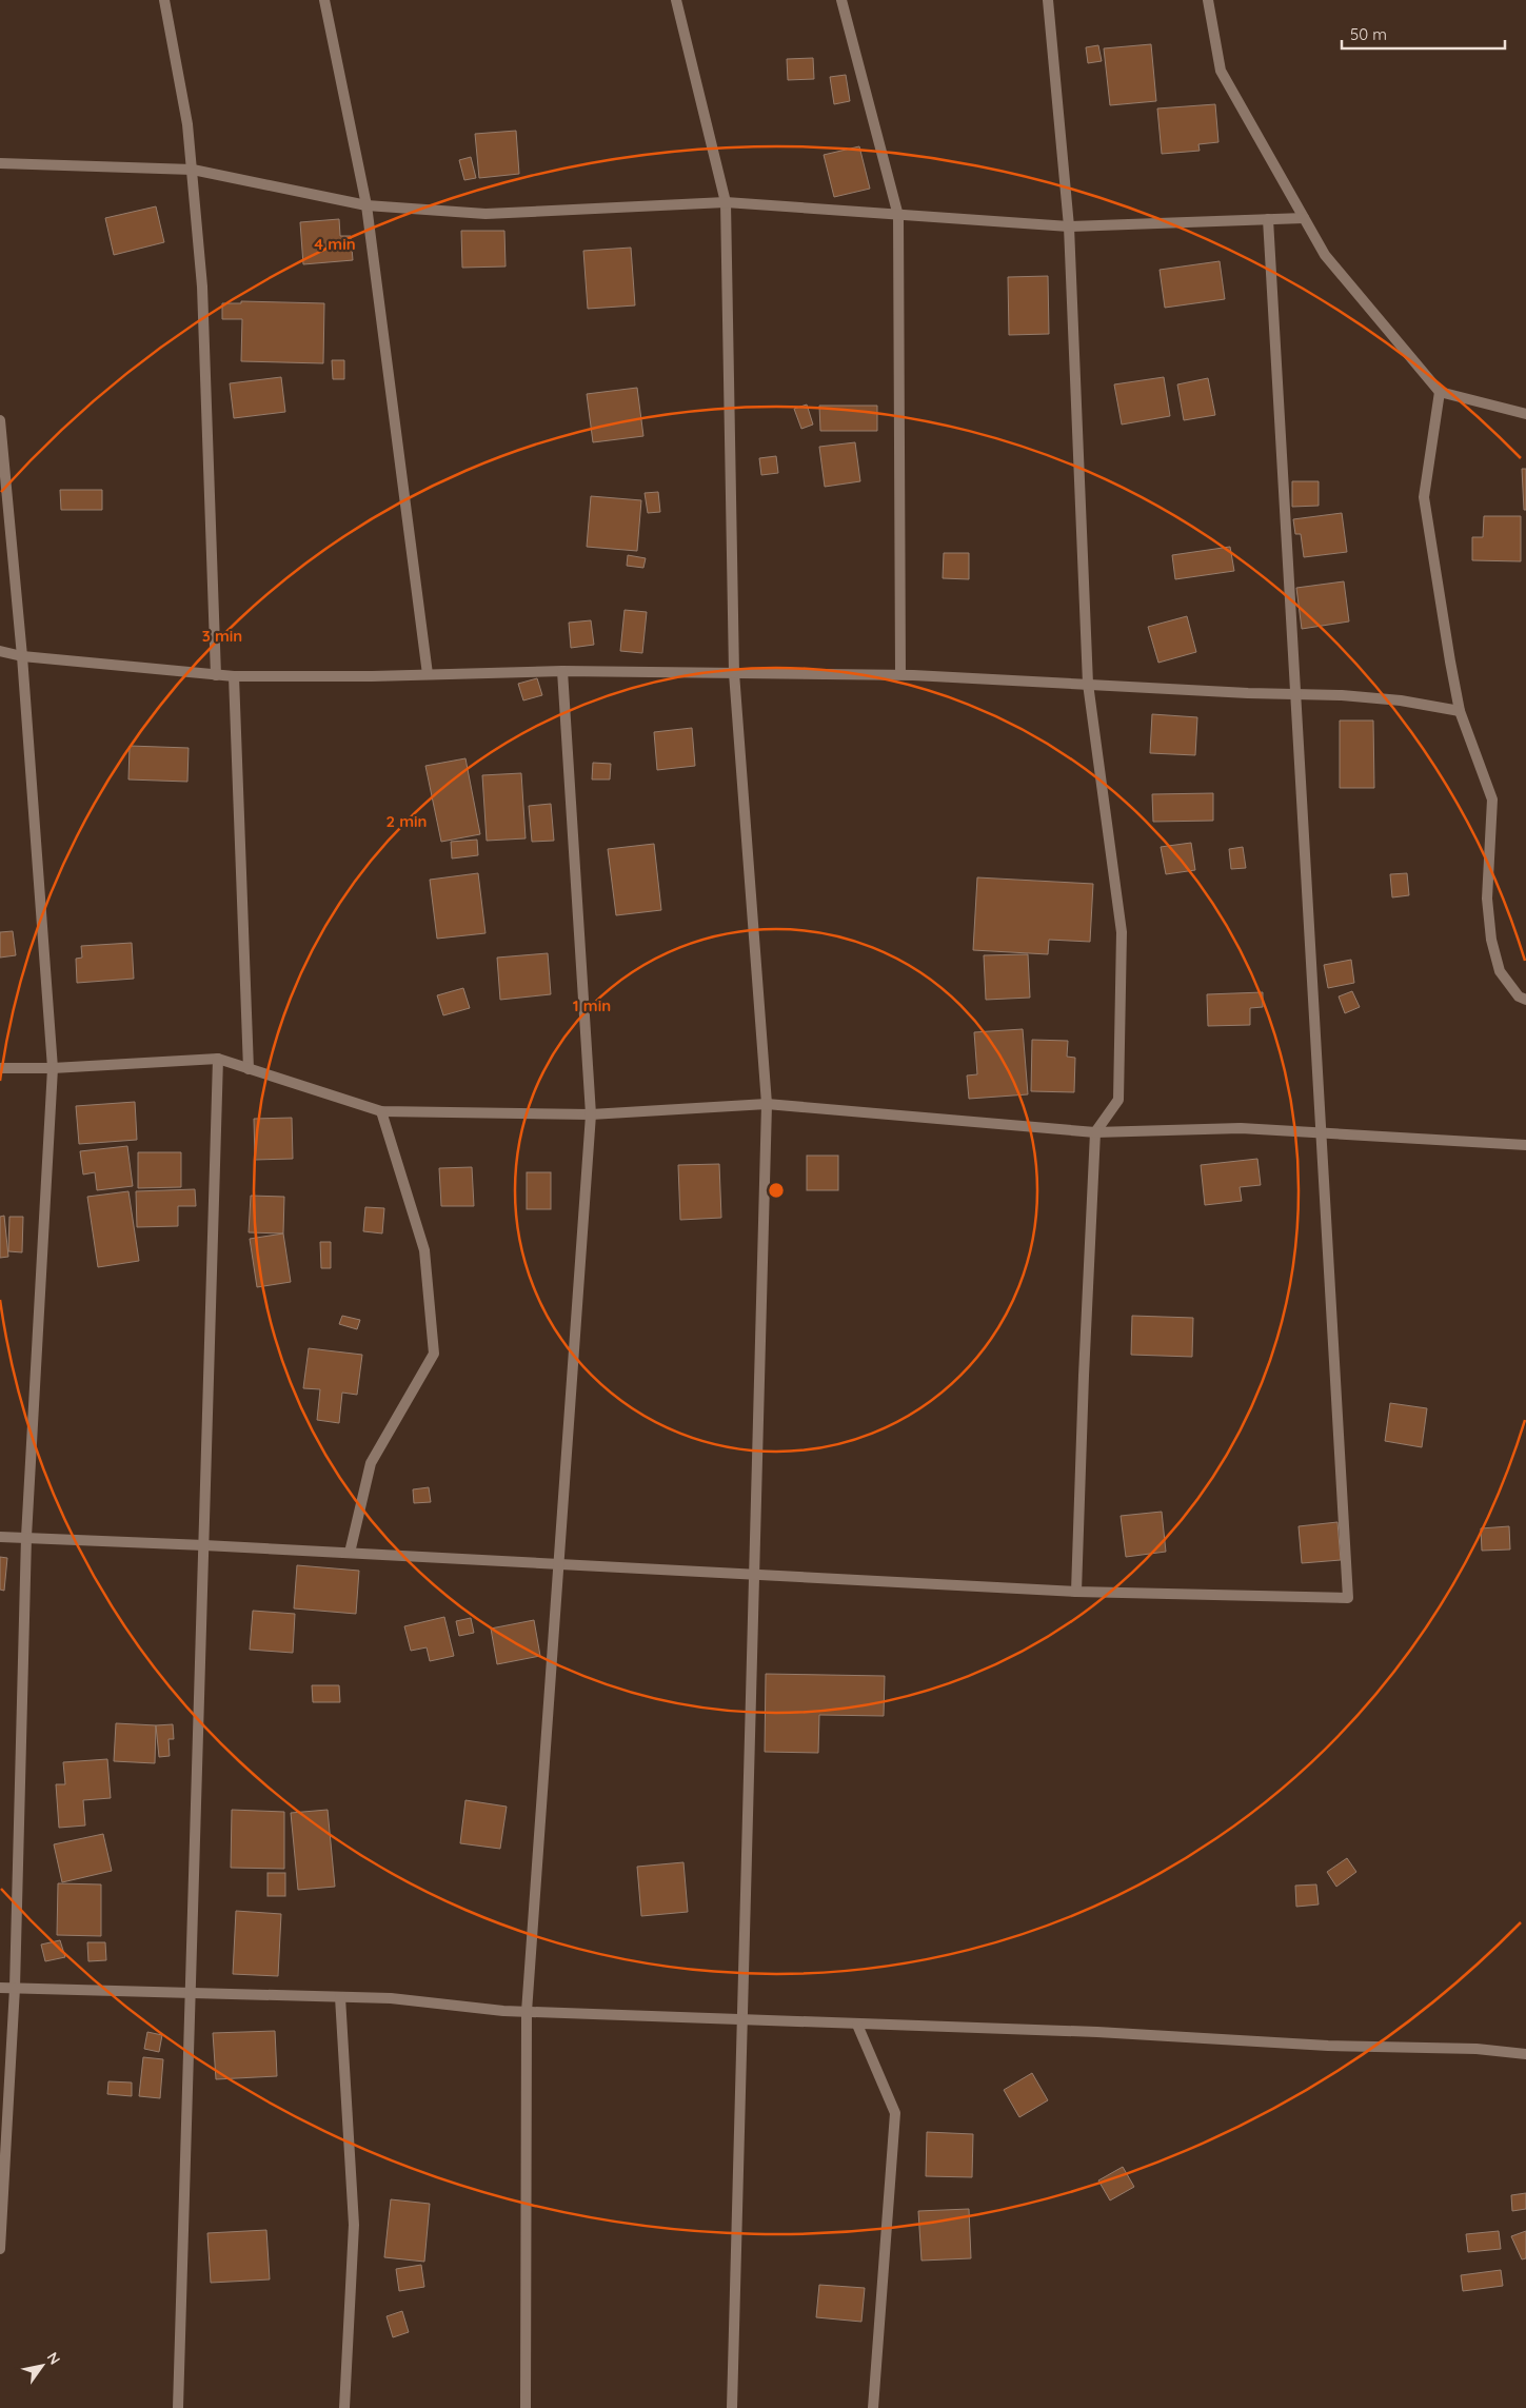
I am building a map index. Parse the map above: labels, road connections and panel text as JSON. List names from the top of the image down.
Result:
{
  "scale_bar": "50 m",
  "north": "top right",
  "rings": [
    "4 min",
    "3 min",
    "2 min",
    "1 min"
  ]
}
